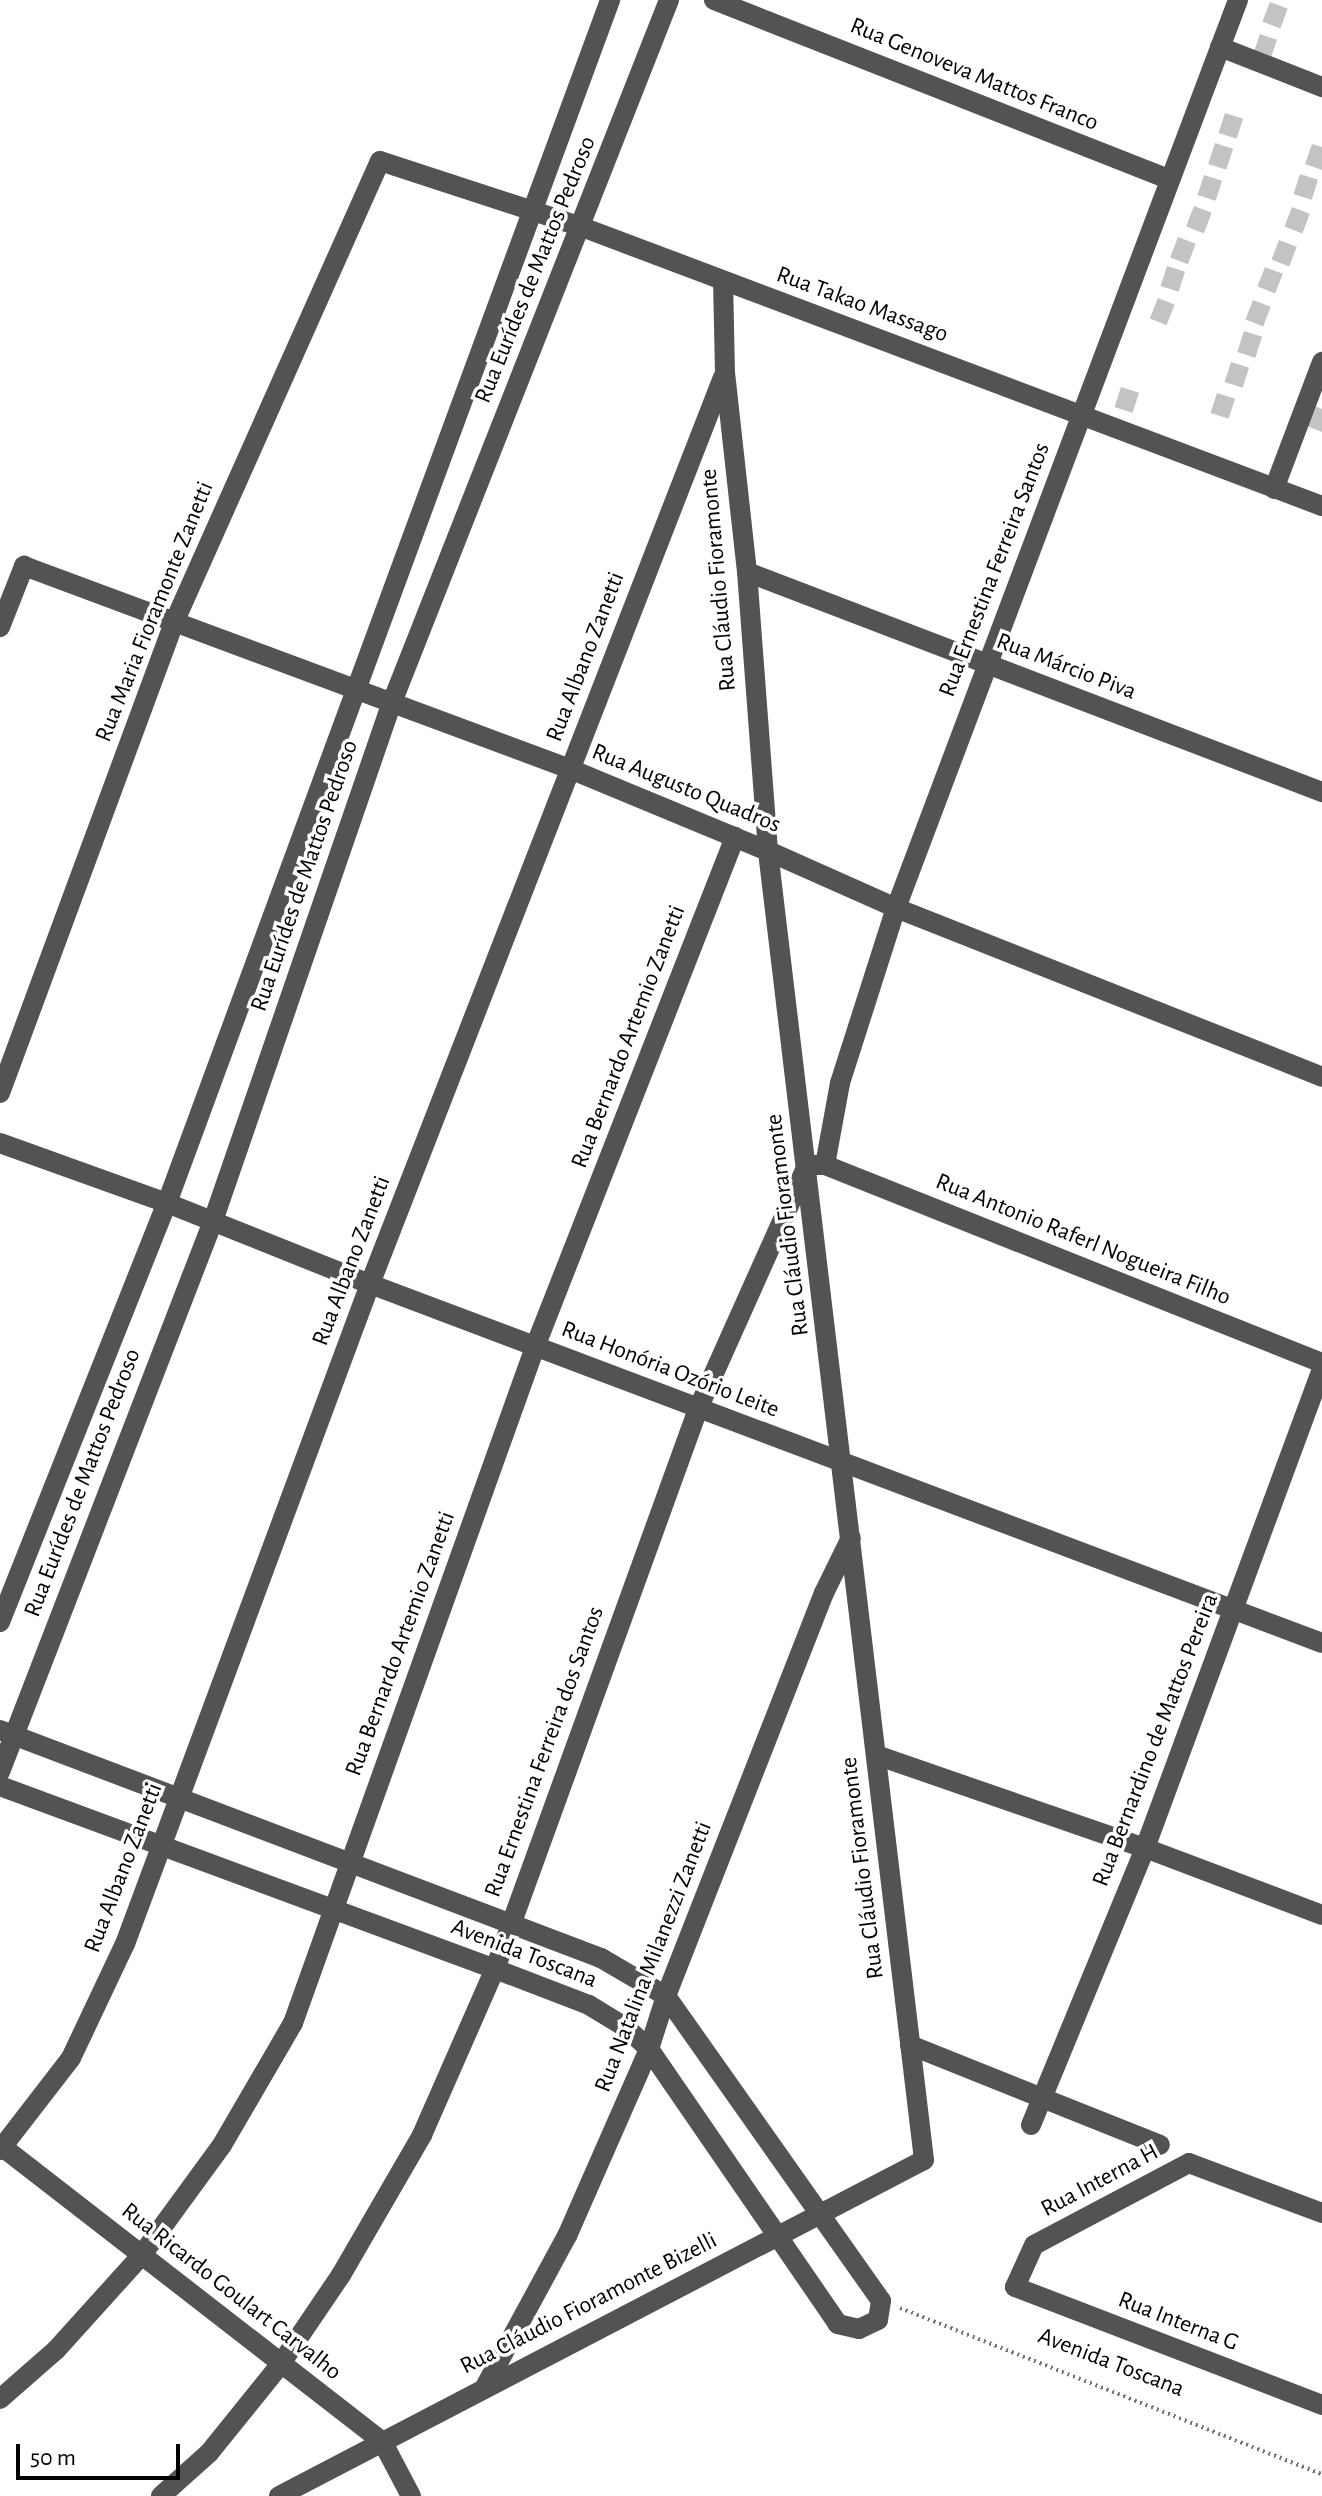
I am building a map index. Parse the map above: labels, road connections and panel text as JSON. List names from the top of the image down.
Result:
{
  "streets": {
    "street": [
      "Rua Genoveva Mattos Franco",
      "Rua Eurídes de Mattos Pedroso",
      "Rua Takao Massago",
      "Rua Ernestina Ferreira Santos",
      "Rua Cláudio Fioramonte",
      "Rua Maria Fioramonte Zanetti",
      "Rua Albano Zanetti",
      "Rua Márcio Piva",
      "Rua Augusto Quadros",
      "Rua Bernardo Artemio Zanetti",
      "Rua Antonio Raferl Nogueira Filho",
      "Rua Honória Ozório Leite",
      "Rua Bernardino de Mattos Pereira",
      "Rua Ernestina Ferreira dos Santos",
      "Avenida Toscana",
      "Rua Natalina Milanezzi Zanetti",
      "Rua Interna H",
      "Rua Ricardo Goulart Carvalho",
      "Rua Cláudio Fioramonte Bizelli",
      "Rua Interna G"
    ]
  },
  "crossings": [
    ["Rua Genoveva Mattos Franco", "Rua Ernestina Ferreira Santos"],
    ["Rua Eurídes de Mattos Pedroso", "Rua Takao Massago"],
    ["Rua Eurídes de Mattos Pedroso", "Rua Augusto Quadros"],
    ["Rua Eurídes de Mattos Pedroso", "Rua Honória Ozório Leite"],
    ["Rua Eurídes de Mattos Pedroso", "Avenida Toscana"],
    ["Rua Takao Massago", "Rua Ernestina Ferreira Santos"],
    ["Rua Takao Massago", "Rua Cláudio Fioramonte"],
    ["Rua Takao Massago", "Rua Maria Fioramonte Zanetti"],
    ["Rua Ernestina Ferreira Santos", "Rua Cláudio Fioramonte"],
    ["Rua Ernestina Ferreira Santos", "Rua Márcio Piva"],
    ["Rua Ernestina Ferreira Santos", "Rua Augusto Quadros"],
    ["Rua Ernestina Ferreira Santos", "Rua Antonio Raferl Nogueira Filho"],
    ["Rua Ernestina Ferreira Santos", "Rua Ernestina Ferreira dos Santos"],
    ["Rua Cláudio Fioramonte", "Rua Albano Zanetti"],
    ["Rua Cláudio Fioramonte", "Rua Márcio Piva"],
    ["Rua Cláudio Fioramonte", "Rua Augusto Quadros"],
    ["Rua Cláudio Fioramonte", "Rua Antonio Raferl Nogueira Filho"],
    ["Rua Cláudio Fioramonte", "Rua Honória Ozório Leite"],
    ["Rua Cláudio Fioramonte", "Rua Ernestina Ferreira dos Santos"],
    ["Rua Cláudio Fioramonte", "Rua Natalina Milanezzi Zanetti"],
    ["Rua Cláudio Fioramonte", "Rua Cláudio Fioramonte Bizelli"],
    ["Rua Maria Fioramonte Zanetti", "Rua Augusto Quadros"],
    ["Rua Albano Zanetti", "Rua Augusto Quadros"],
    ["Rua Albano Zanetti", "Rua Honória Ozório Leite"],
    ["Rua Albano Zanetti", "Avenida Toscana"],
    ["Rua Albano Zanetti", "Rua Ricardo Goulart Carvalho"],
    ["Rua Augusto Quadros", "Rua Bernardo Artemio Zanetti"],
    ["Rua Bernardo Artemio Zanetti", "Rua Honória Ozório Leite"],
    ["Rua Bernardo Artemio Zanetti", "Avenida Toscana"],
    ["Rua Bernardo Artemio Zanetti", "Rua Ricardo Goulart Carvalho"],
    ["Rua Antonio Raferl Nogueira Filho", "Rua Ernestina Ferreira dos Santos"],
    ["Rua Honória Ozório Leite", "Rua Bernardino de Mattos Pereira"],
    ["Rua Honória Ozório Leite", "Rua Ernestina Ferreira dos Santos"],
    ["Rua Ernestina Ferreira dos Santos", "Avenida Toscana"],
    ["Rua Ernestina Ferreira dos Santos", "Rua Ricardo Goulart Carvalho"],
    ["Avenida Toscana", "Rua Natalina Milanezzi Zanetti"],
    ["Avenida Toscana", "Rua Cláudio Fioramonte Bizelli"],
    ["Rua Natalina Milanezzi Zanetti", "Rua Cláudio Fioramonte Bizelli"],
    ["Rua Interna H", "Rua Interna G"],
    ["Rua Ricardo Goulart Carvalho", "Rua Cláudio Fioramonte Bizelli"]
  ],
  "scale_bar": "50 m"
}
